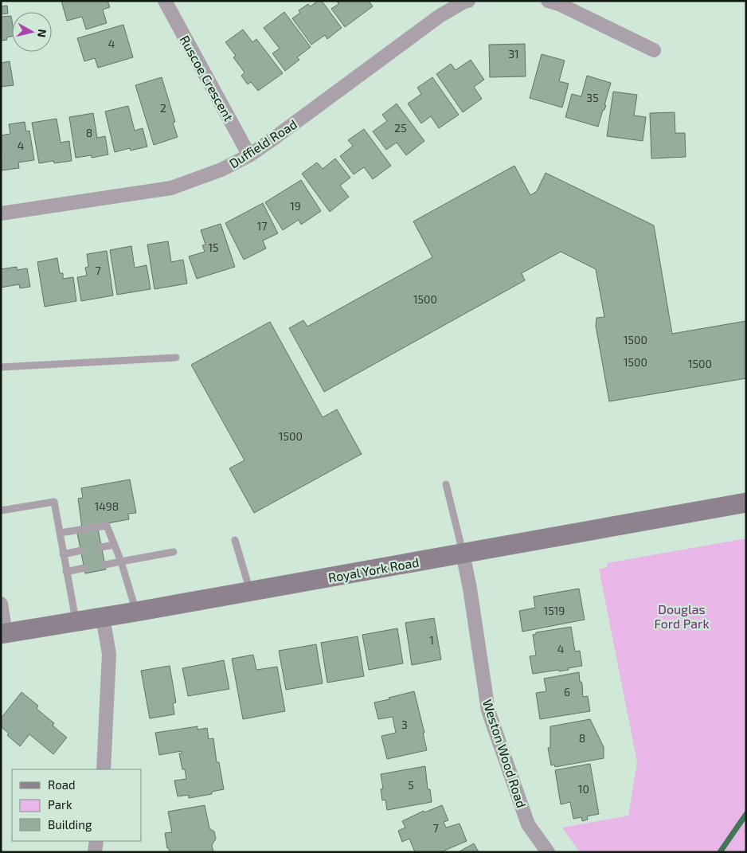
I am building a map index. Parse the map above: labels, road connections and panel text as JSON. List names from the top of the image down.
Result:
{
  "streets": {
    "main road": ["Royal York Road"],
    "street": ["Ruscoe Crescent", "Duffield Road", "Weston Wood Road"]
  },
  "crossings": [
    ["Ruscoe Crescent", "Duffield Road"],
    ["Royal York Road", "Weston Wood Road"]
  ],
  "parks": ["Douglas Ford Park"],
  "house_numbers": [
    "4",
    "31",
    "35",
    "2",
    "25",
    "8",
    "4",
    "19",
    "17",
    "15",
    "7",
    "1500",
    "1500",
    "1500",
    "1500",
    "1500",
    "1498",
    "1519",
    "1",
    "4",
    "6",
    "3",
    "8",
    "5",
    "10",
    "7"
  ],
  "legend": ["Road", "Park", "Building"],
  "north": "right"
}
